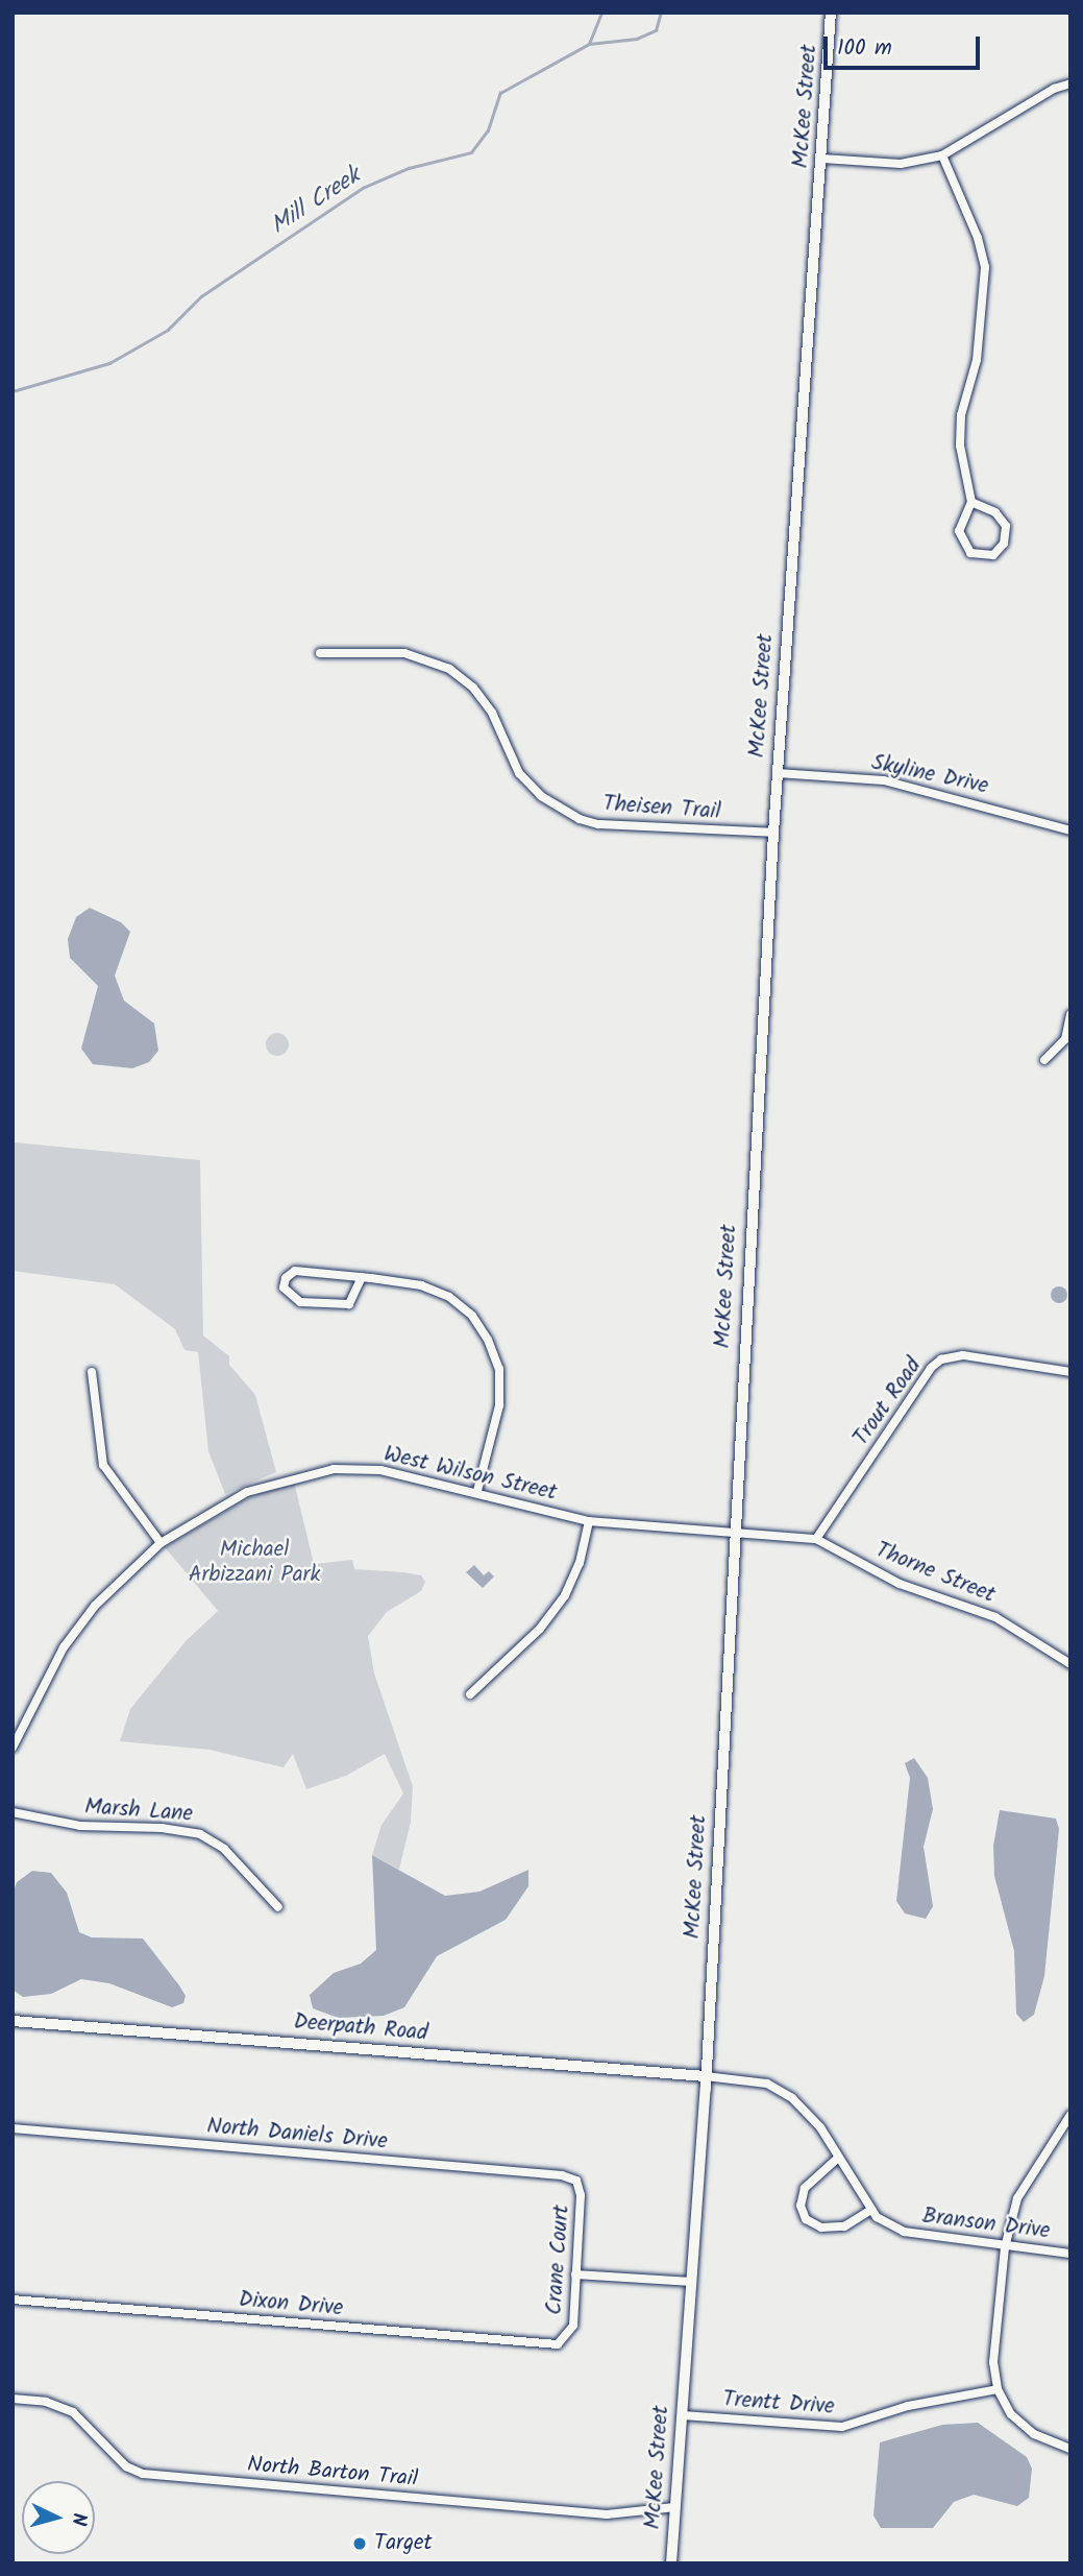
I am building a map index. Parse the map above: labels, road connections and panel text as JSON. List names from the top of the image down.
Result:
{
  "streets": {
    "street": [
      "McKee Street",
      "Skyline Drive",
      "Theisen Trail",
      "Trout Road",
      "West Wilson Street",
      "Thorne Street",
      "Marsh Lane",
      "Deerpath Road",
      "North Daniels Drive",
      "Branson Drive",
      "Crane Court",
      "Dixon Drive",
      "Trentt Drive",
      "North Barton Trail"
    ]
  },
  "crossings": [
    ["McKee Street", "Skyline Drive"],
    ["McKee Street", "Theisen Trail"],
    ["McKee Street", "West Wilson Street"],
    ["McKee Street", "Thorne Street"],
    ["McKee Street", "Deerpath Road"],
    ["McKee Street", "Branson Drive"],
    ["McKee Street", "Trentt Drive"],
    ["McKee Street", "North Barton Trail"],
    ["Trout Road", "Thorne Street"],
    ["West Wilson Street", "Thorne Street"],
    ["Deerpath Road", "Branson Drive"],
    ["North Daniels Drive", "Crane Court"],
    ["Crane Court", "Dixon Drive"]
  ],
  "water": ["Mill Creek"],
  "parks": ["Michael Arbizzani Park"],
  "places": ["Target"],
  "scale_bar": "100 m",
  "north": "right"
}
